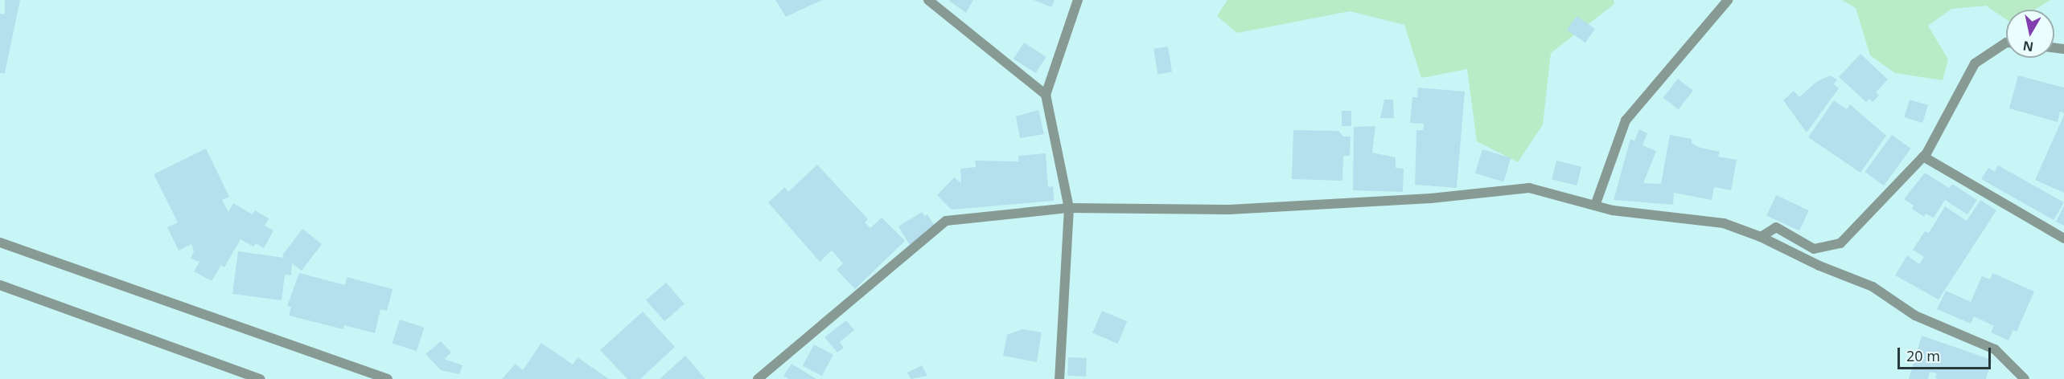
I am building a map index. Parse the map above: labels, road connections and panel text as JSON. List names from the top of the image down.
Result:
{
  "scale_bar": "20 m",
  "north": "bottom"
}
